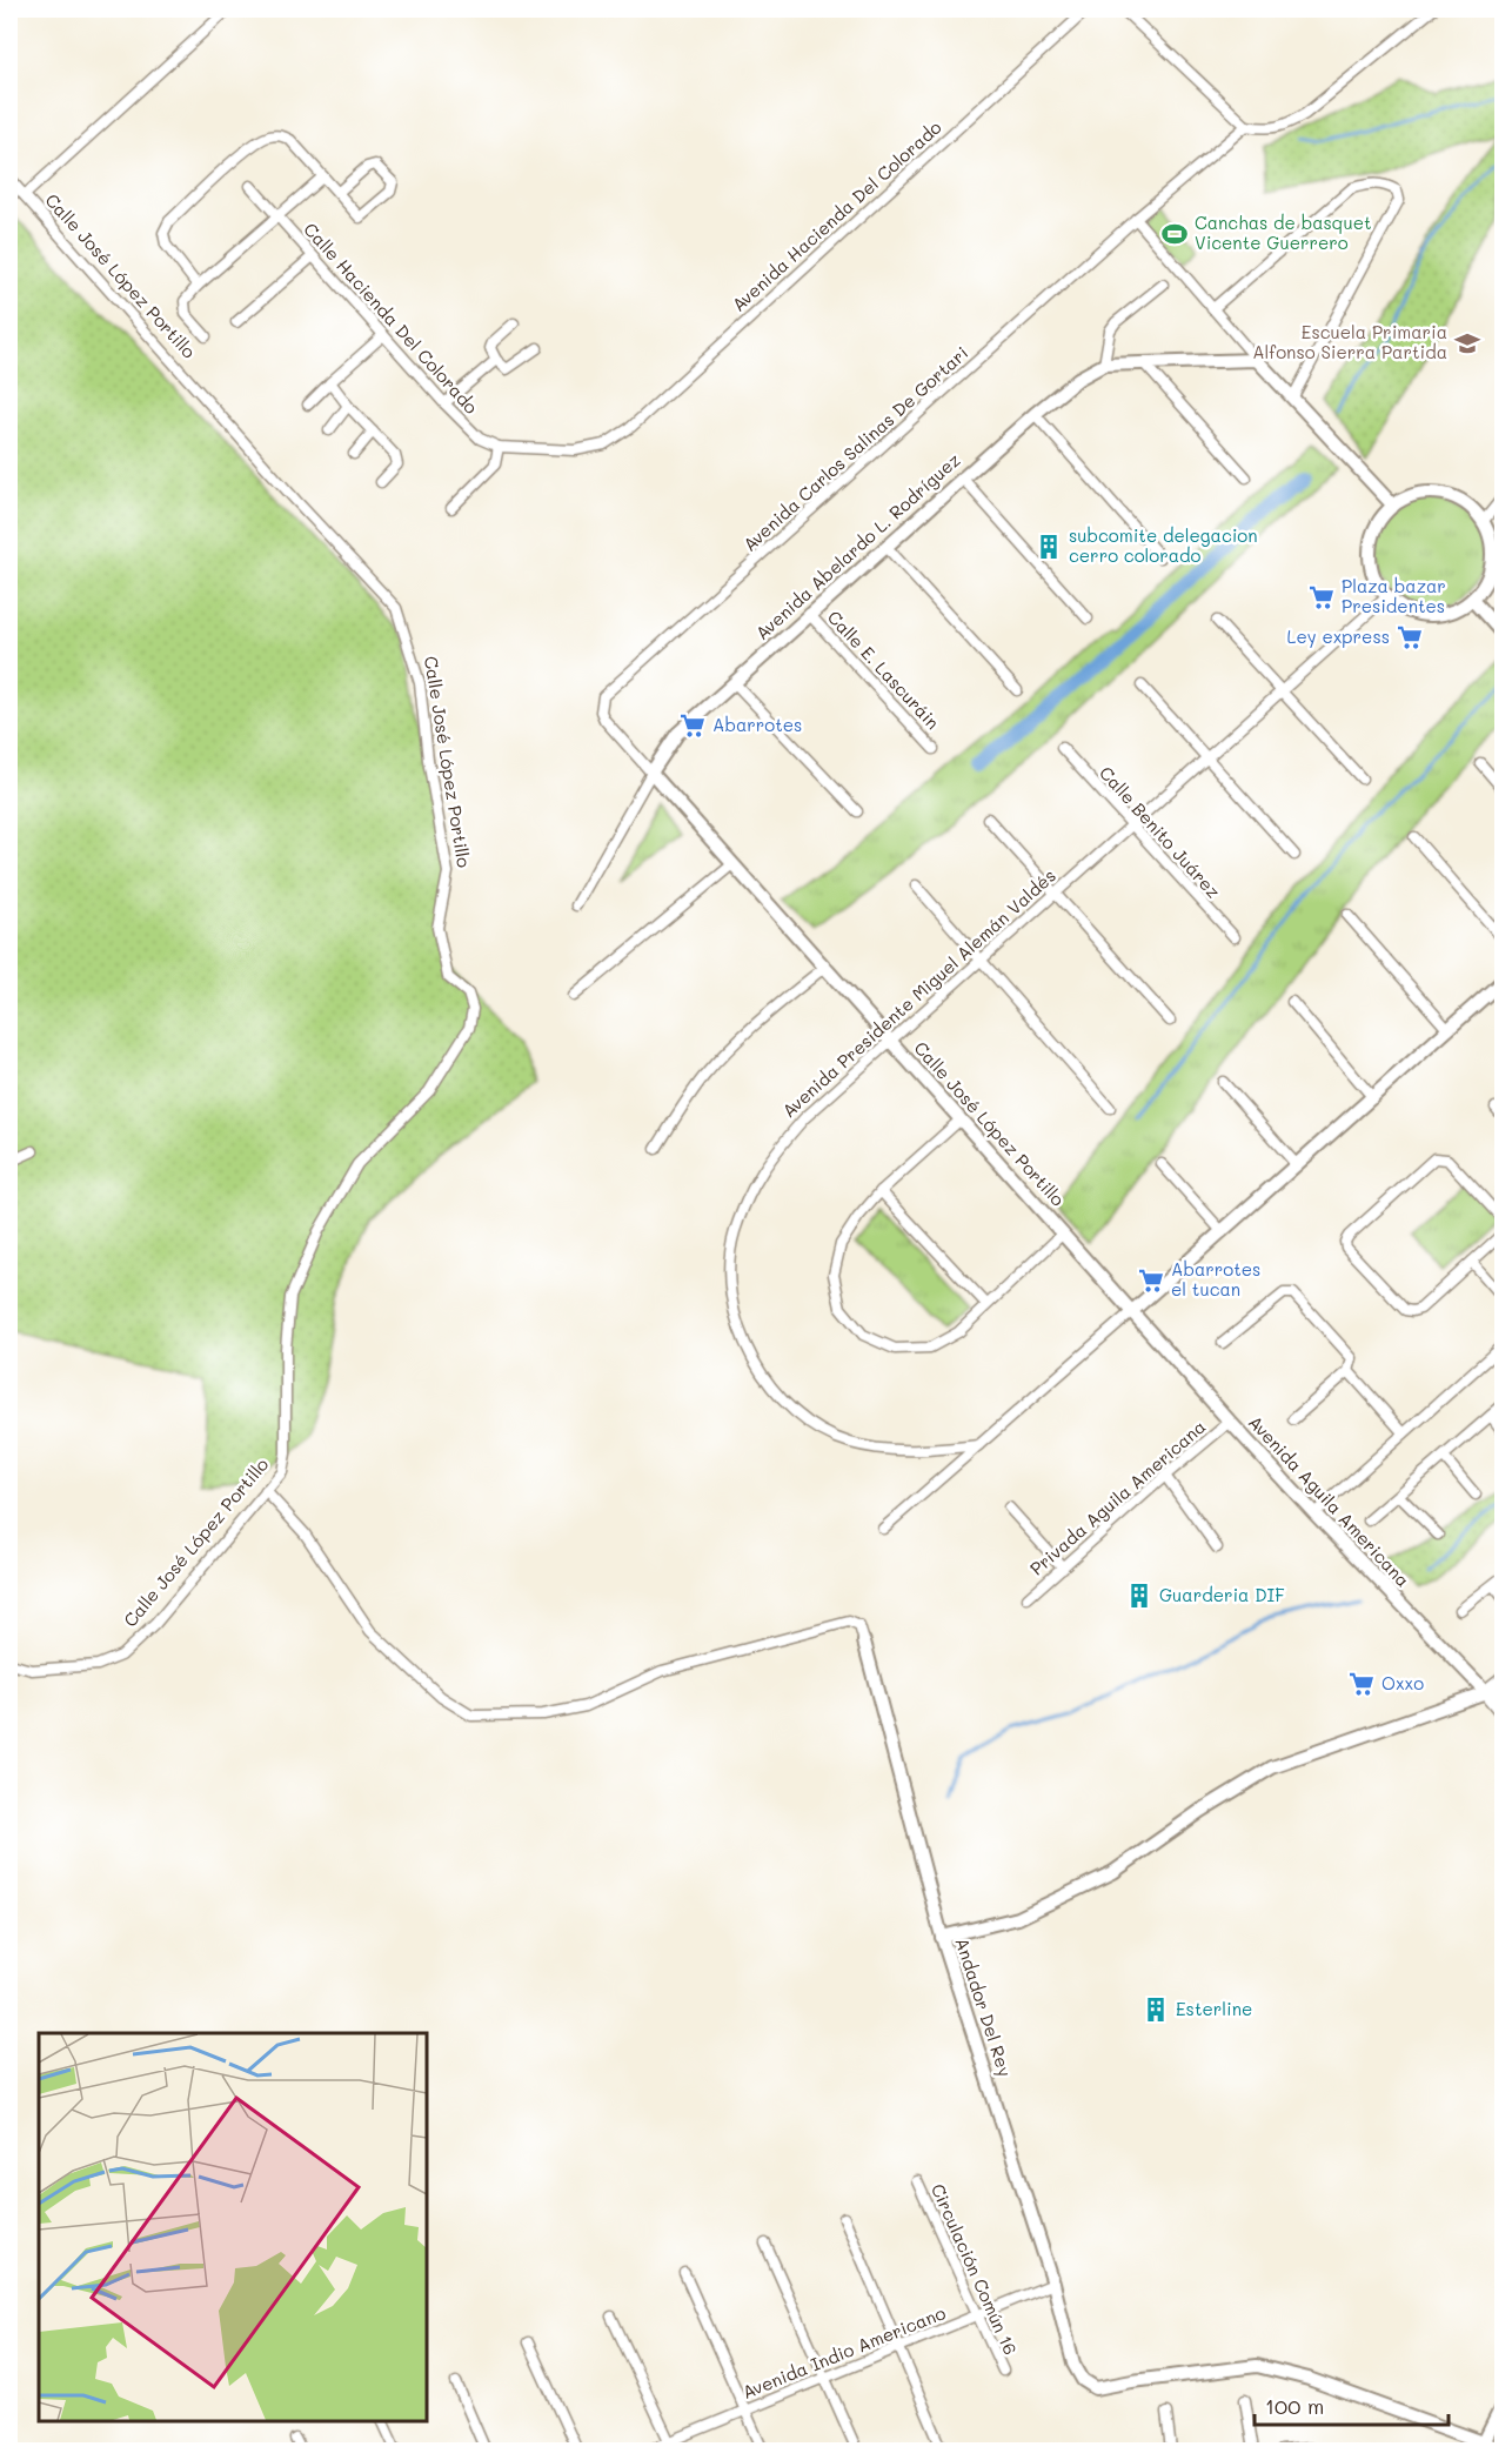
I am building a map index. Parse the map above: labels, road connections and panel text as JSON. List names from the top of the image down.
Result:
{
  "streets": {
    "main road": ["Avenida Aguila Americana"],
    "street": [
      "Avenida Hacienda Del Colorado",
      "Calle José López Portillo",
      "Calle Hacienda Del Colorado",
      "Avenida Carlos Salinas De Gortari",
      "Avenida Abelardo L. Rodríguez",
      "Calle E. Lascuráin",
      "Calle Benito Juárez",
      "Avenida Presidente Miguel Alemán Valdés",
      "Privada Aguila Americana",
      "Andador Del Rey",
      "Circulación Común 16",
      "Avenida Indio Americano"
    ]
  },
  "crossings": [
    ["Avenida Hacienda Del Colorado", "Calle Hacienda Del Colorado"],
    ["Calle José López Portillo", "Avenida Carlos Salinas De Gortari"],
    ["Calle José López Portillo", "Avenida Abelardo L. Rodríguez"],
    ["Calle José López Portillo", "Avenida Presidente Miguel Alemán Valdés"],
    ["Calle José López Portillo", "Avenida Aguila Americana"],
    ["Avenida Abelardo L. Rodríguez", "Calle E. Lascuráin"],
    ["Calle Benito Juárez", "Avenida Presidente Miguel Alemán Valdés"],
    ["Privada Aguila Americana", "Avenida Aguila Americana"],
    ["Andador Del Rey", "Avenida Indio Americano"],
    ["Circulación Común 16", "Avenida Indio Americano"]
  ],
  "places": {
    "sports": ["Canchas de basquet Vicente Guerrero"],
    "school or university": ["Escuela Primaria Alfonso Sierra Partida"],
    "building": ["subcomite delegacion cerro colorado", "Guarderia DIF", "Esterline"],
    "supermarket": [
      "Plaza bazar Presidentes",
      "Ley express",
      "Abarrotes",
      "Abarrotes el tucan",
      "Oxxo"
    ]
  },
  "scale_bar": "100 m"
}
